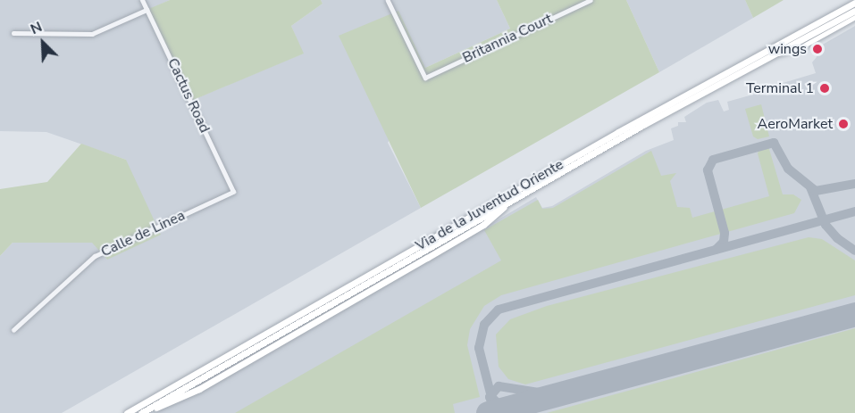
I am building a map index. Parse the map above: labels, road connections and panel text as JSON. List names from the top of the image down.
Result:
{
  "streets": {
    "highway": ["Via de la Juventud Oriente"],
    "street": ["Britannia Court", "Cactus Road", "Calle de Linea"]
  },
  "crossings": [
    ["Cactus Road", "Calle de Linea"]
  ],
  "places": ["wings", "Terminal 1", "AeroMarket"],
  "north": "top left"
}
